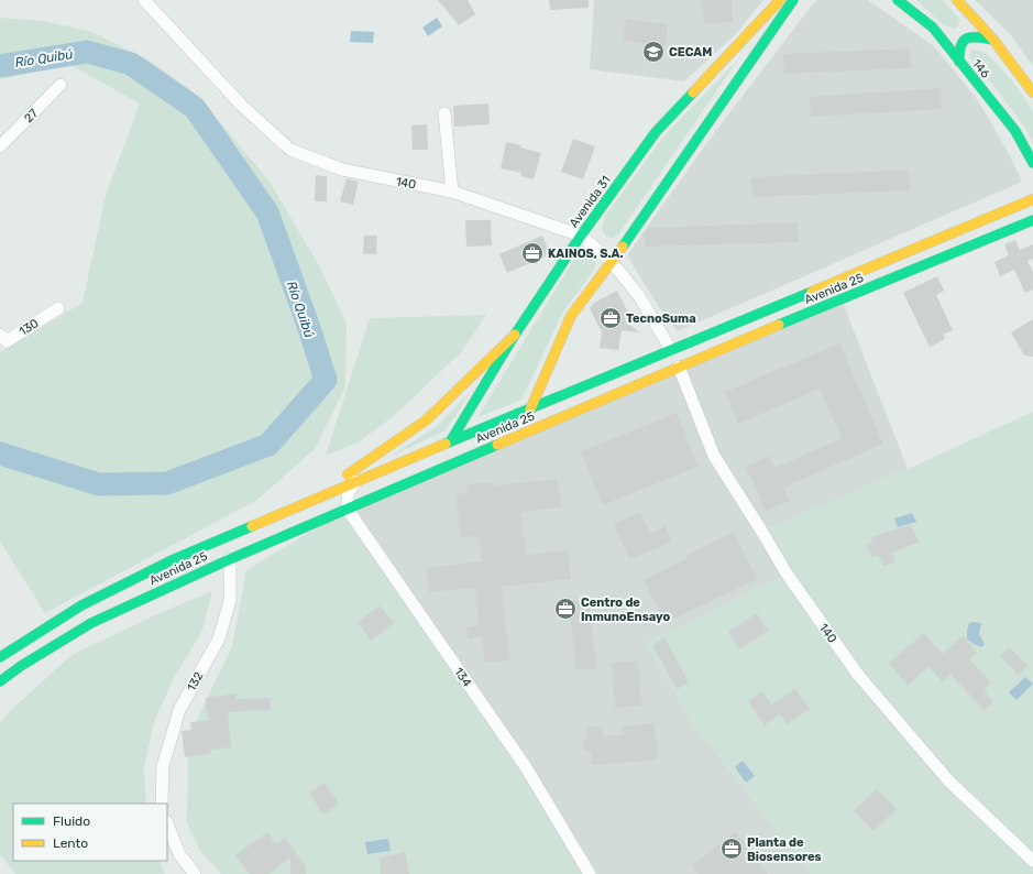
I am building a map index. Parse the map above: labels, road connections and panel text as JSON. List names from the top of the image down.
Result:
{
  "streets": {
    "main road": ["146", "Avenida 31", "Avenida 25"],
    "street": [
      "27",
      "140",
      "130",
      "134",
      "132"
    ]
  },
  "crossings": [
    ["140", "Avenida 31"],
    ["140", "Avenida 25"],
    ["Avenida 31", "Avenida 25"],
    ["Avenida 25", "134"],
    ["Avenida 25", "132"]
  ],
  "water": ["Río Quibú"],
  "places": {
    "school or university": ["CECAM"],
    "office": [
      "KAINOS, S.A.",
      "TecnoSuma",
      "Centro de InmunoEnsayo",
      "Planta de Biosensores"
    ]
  },
  "legend": ["Fluido", "Lento"]
}
